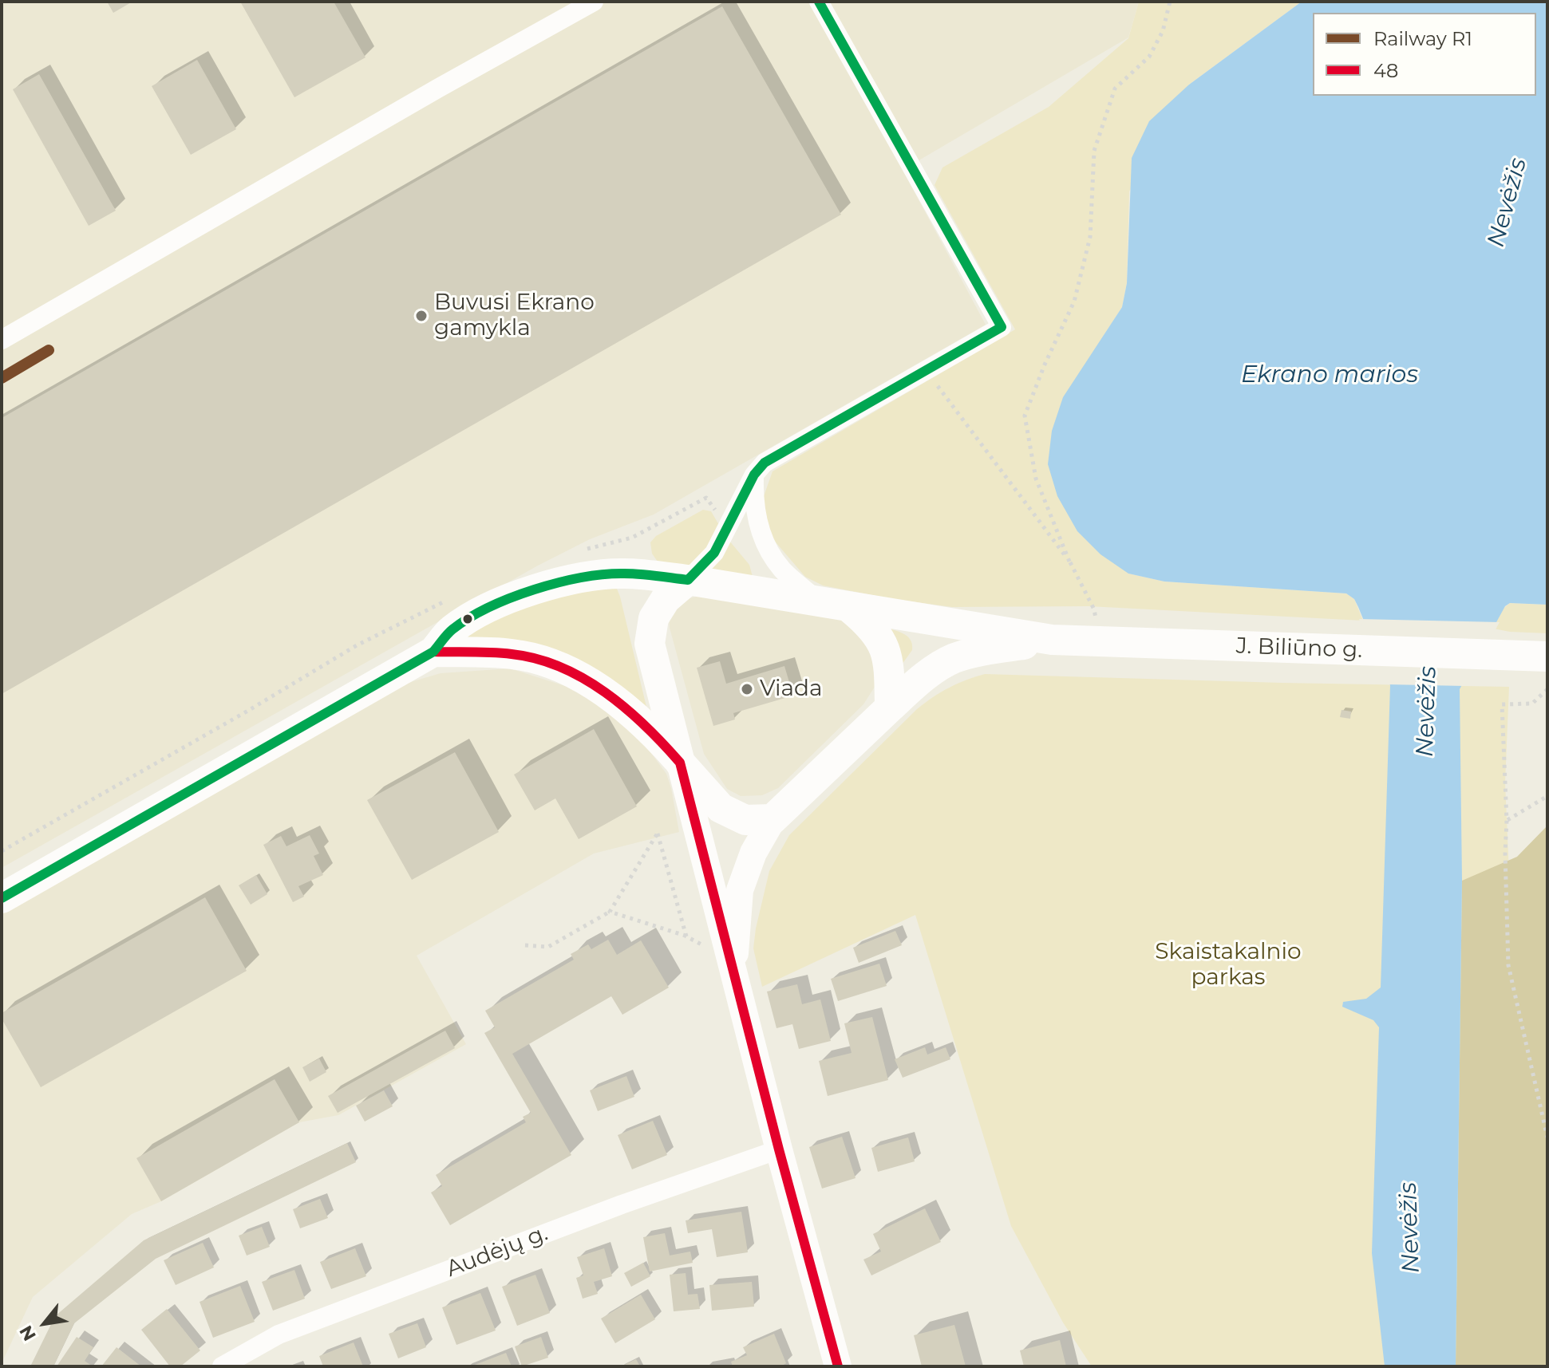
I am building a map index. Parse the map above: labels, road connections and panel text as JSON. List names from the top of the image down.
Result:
{
  "streets": {
    "main road": ["J. Biliūno g."],
    "street": ["Audėjų g."]
  },
  "water": ["Nevėžis", "Ekrano marios"],
  "parks": ["Skaistakalnio parkas"],
  "places": ["Buvusi Ekrano gamykla", "Viada"],
  "lines": ["rail line R1", "transit line 48"],
  "legend": ["Railway R1", "48"],
  "north": "bottom left"
}
